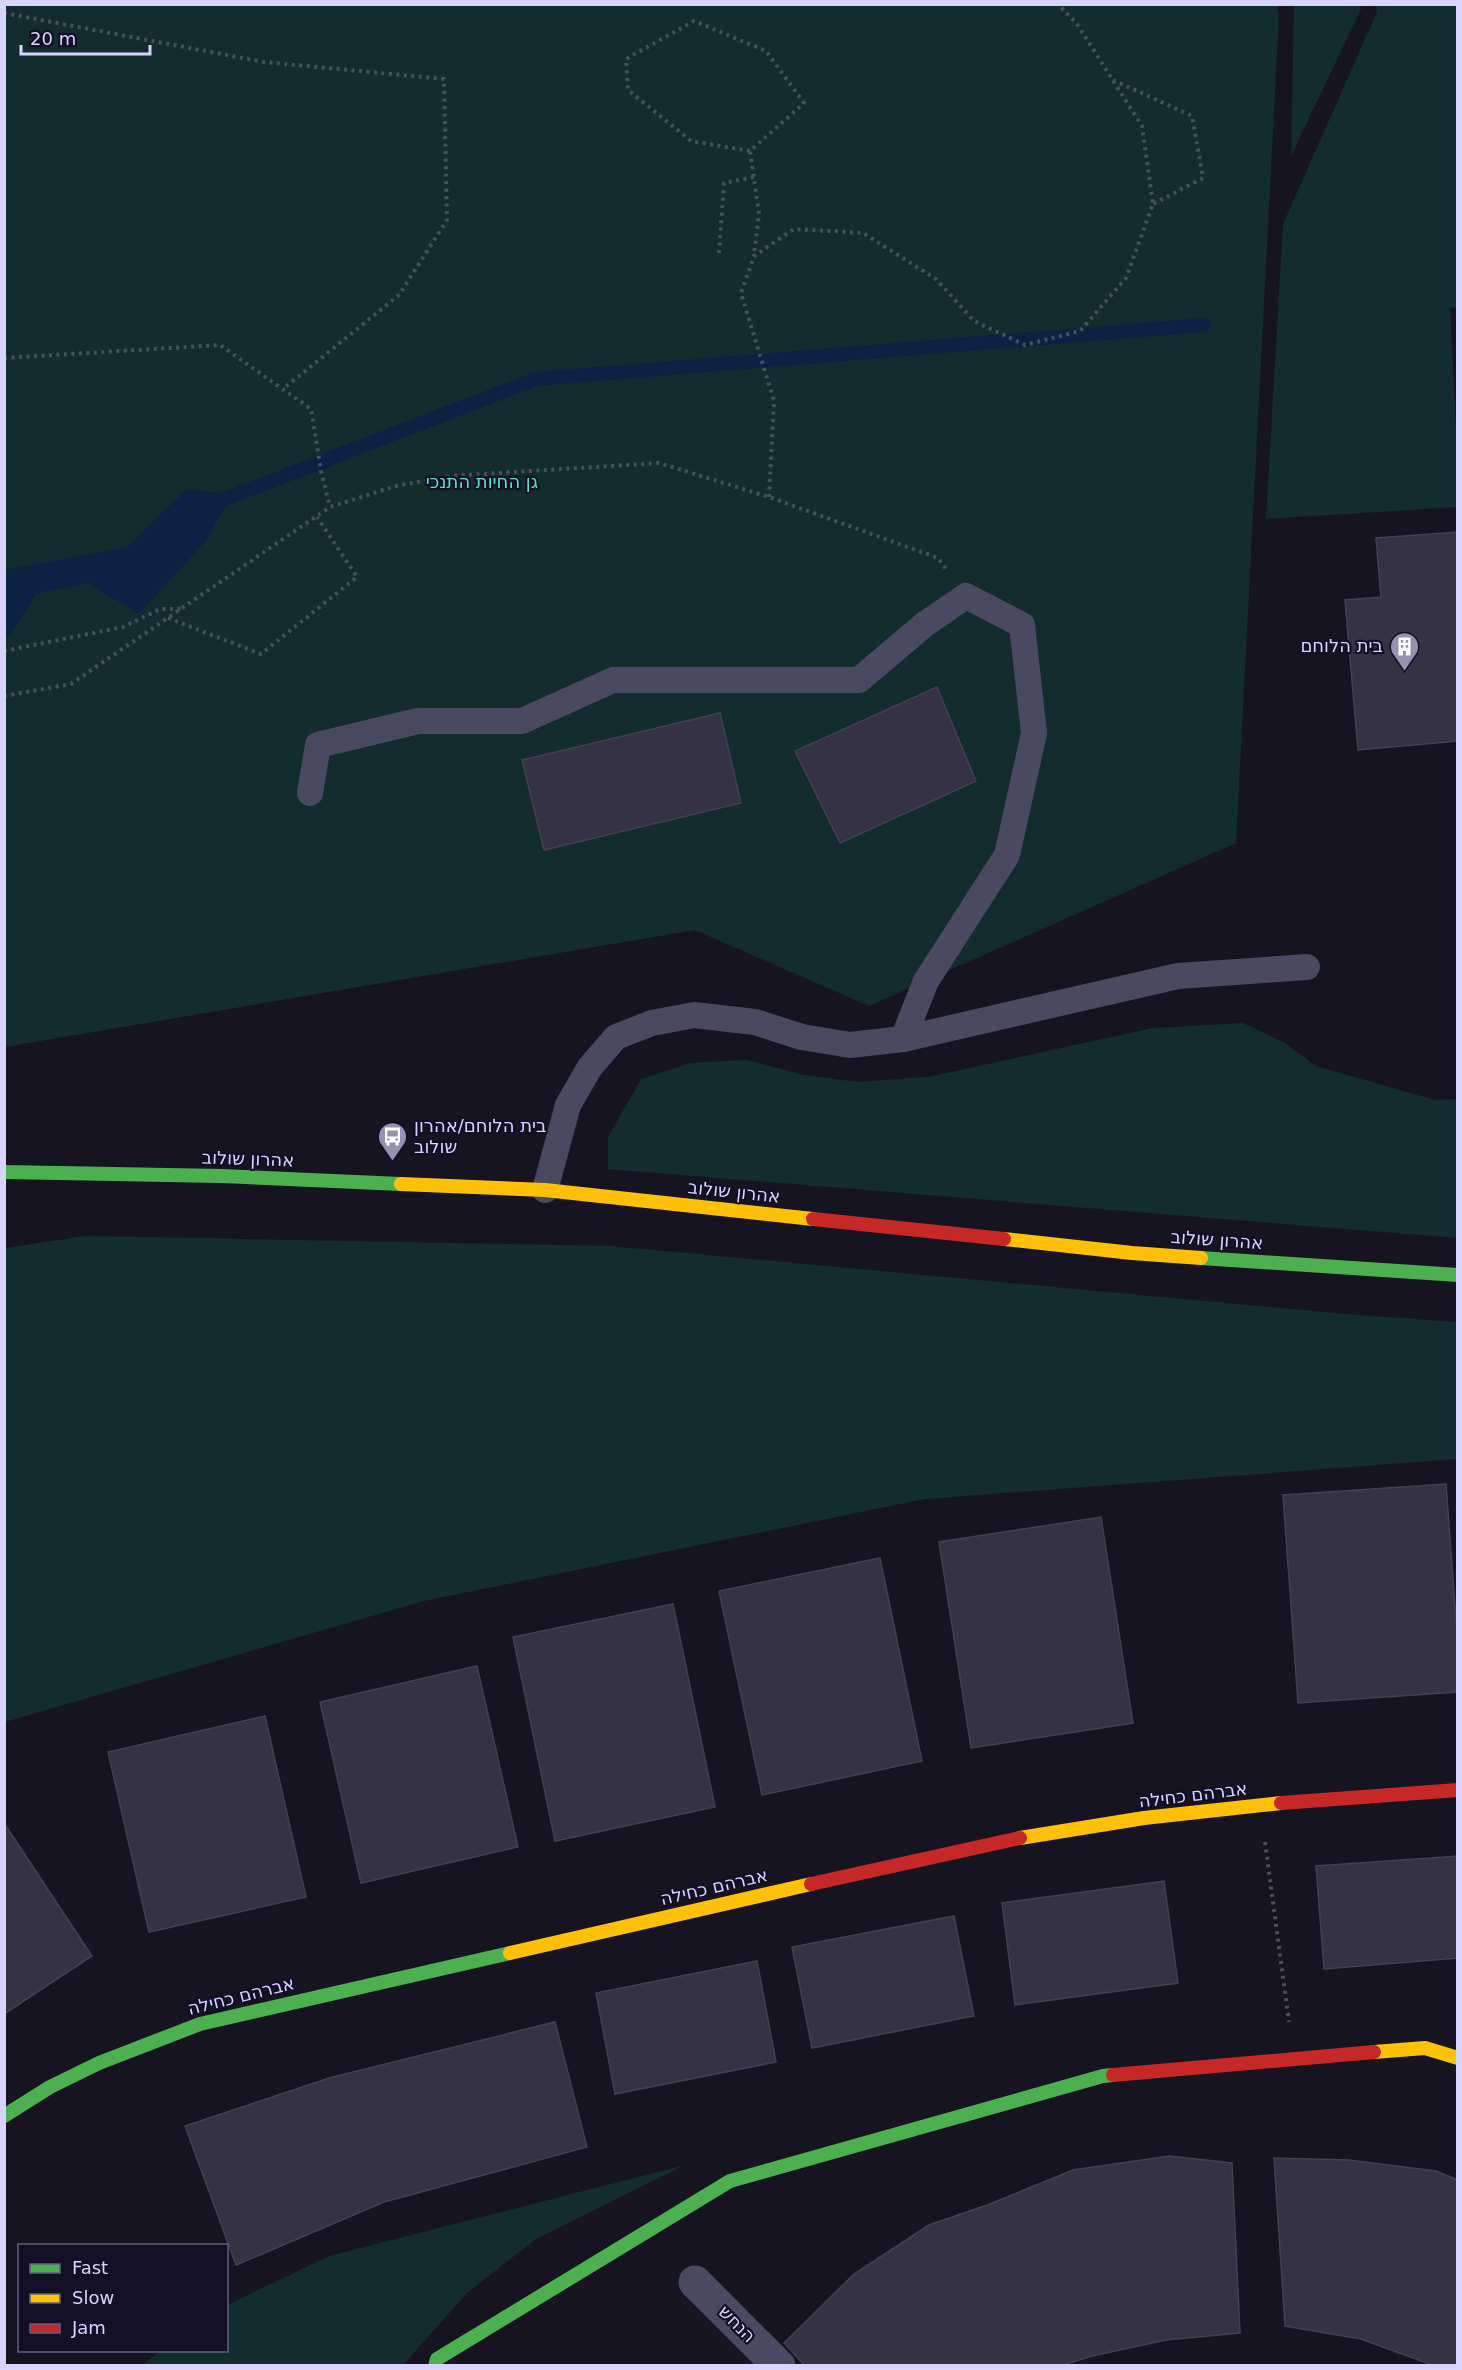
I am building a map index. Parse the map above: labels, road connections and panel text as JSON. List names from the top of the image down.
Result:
{
  "streets": {
    "street": ["אהרון שולוב", "אברהם כחילה", "הנחש"]
  },
  "parks": ["גן החיות התנכי"],
  "places": {
    "building": ["בית הלוחם"],
    "bus stop": ["בית הלוחם/אהרון שולוב"]
  },
  "legend": ["Fast", "Slow", "Jam"],
  "scale_bar": "20 m"
}
